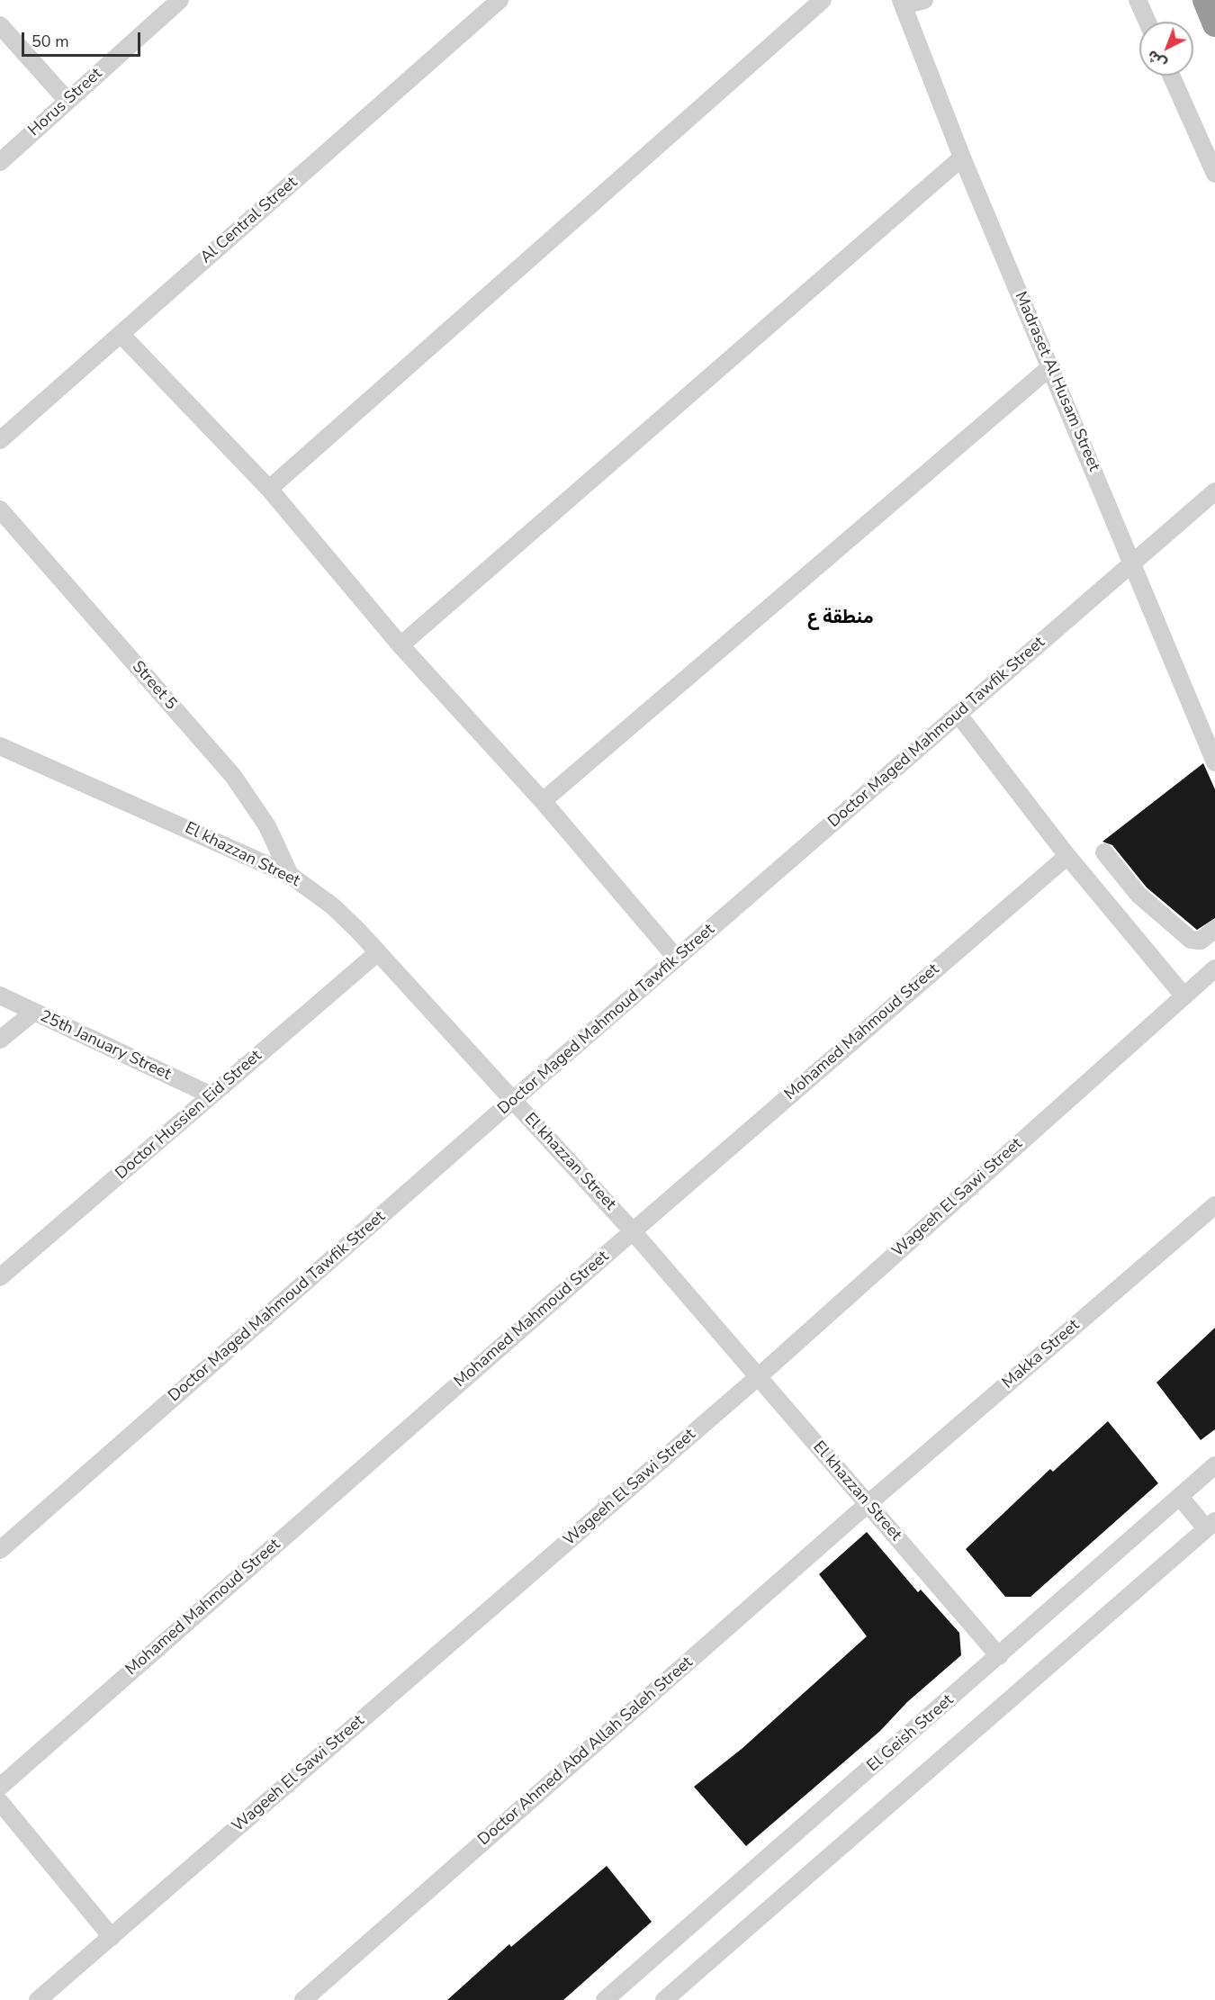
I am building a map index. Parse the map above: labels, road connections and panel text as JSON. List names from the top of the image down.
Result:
{
  "streets": {
    "street": [
      "Horus Street",
      "Al Central Street",
      "Madraset Al Husam Street",
      "Street 5",
      "Doctor Maged Mahmoud Tawfik Street",
      "El khazzan Street",
      "Mohamed Mahmoud Street",
      "25th January Street",
      "Doctor Hussien Eid Street",
      "Wageeh El Sawi Street",
      "Makka Street",
      "El Geish Street",
      "Doctor Ahmed Abd Allah Saleh Street"
    ]
  },
  "crossings": [
    ["Madraset Al Husam Street", "Doctor Maged Mahmoud Tawfik Street"],
    ["Street 5", "El khazzan Street"],
    ["Doctor Maged Mahmoud Tawfik Street", "El khazzan Street"],
    ["El khazzan Street", "Mohamed Mahmoud Street"],
    ["El khazzan Street", "Doctor Hussien Eid Street"],
    ["El khazzan Street", "Wageeh El Sawi Street"],
    ["El khazzan Street", "Makka Street"],
    ["El khazzan Street", "El Geish Street"],
    ["El khazzan Street", "Doctor Ahmed Abd Allah Saleh Street"],
    ["25th January Street", "Doctor Hussien Eid Street"],
    ["Makka Street", "Doctor Ahmed Abd Allah Saleh Street"]
  ],
  "districts": ["منطقة ع"],
  "scale_bar": "50 m",
  "north": "bottom left"
}
